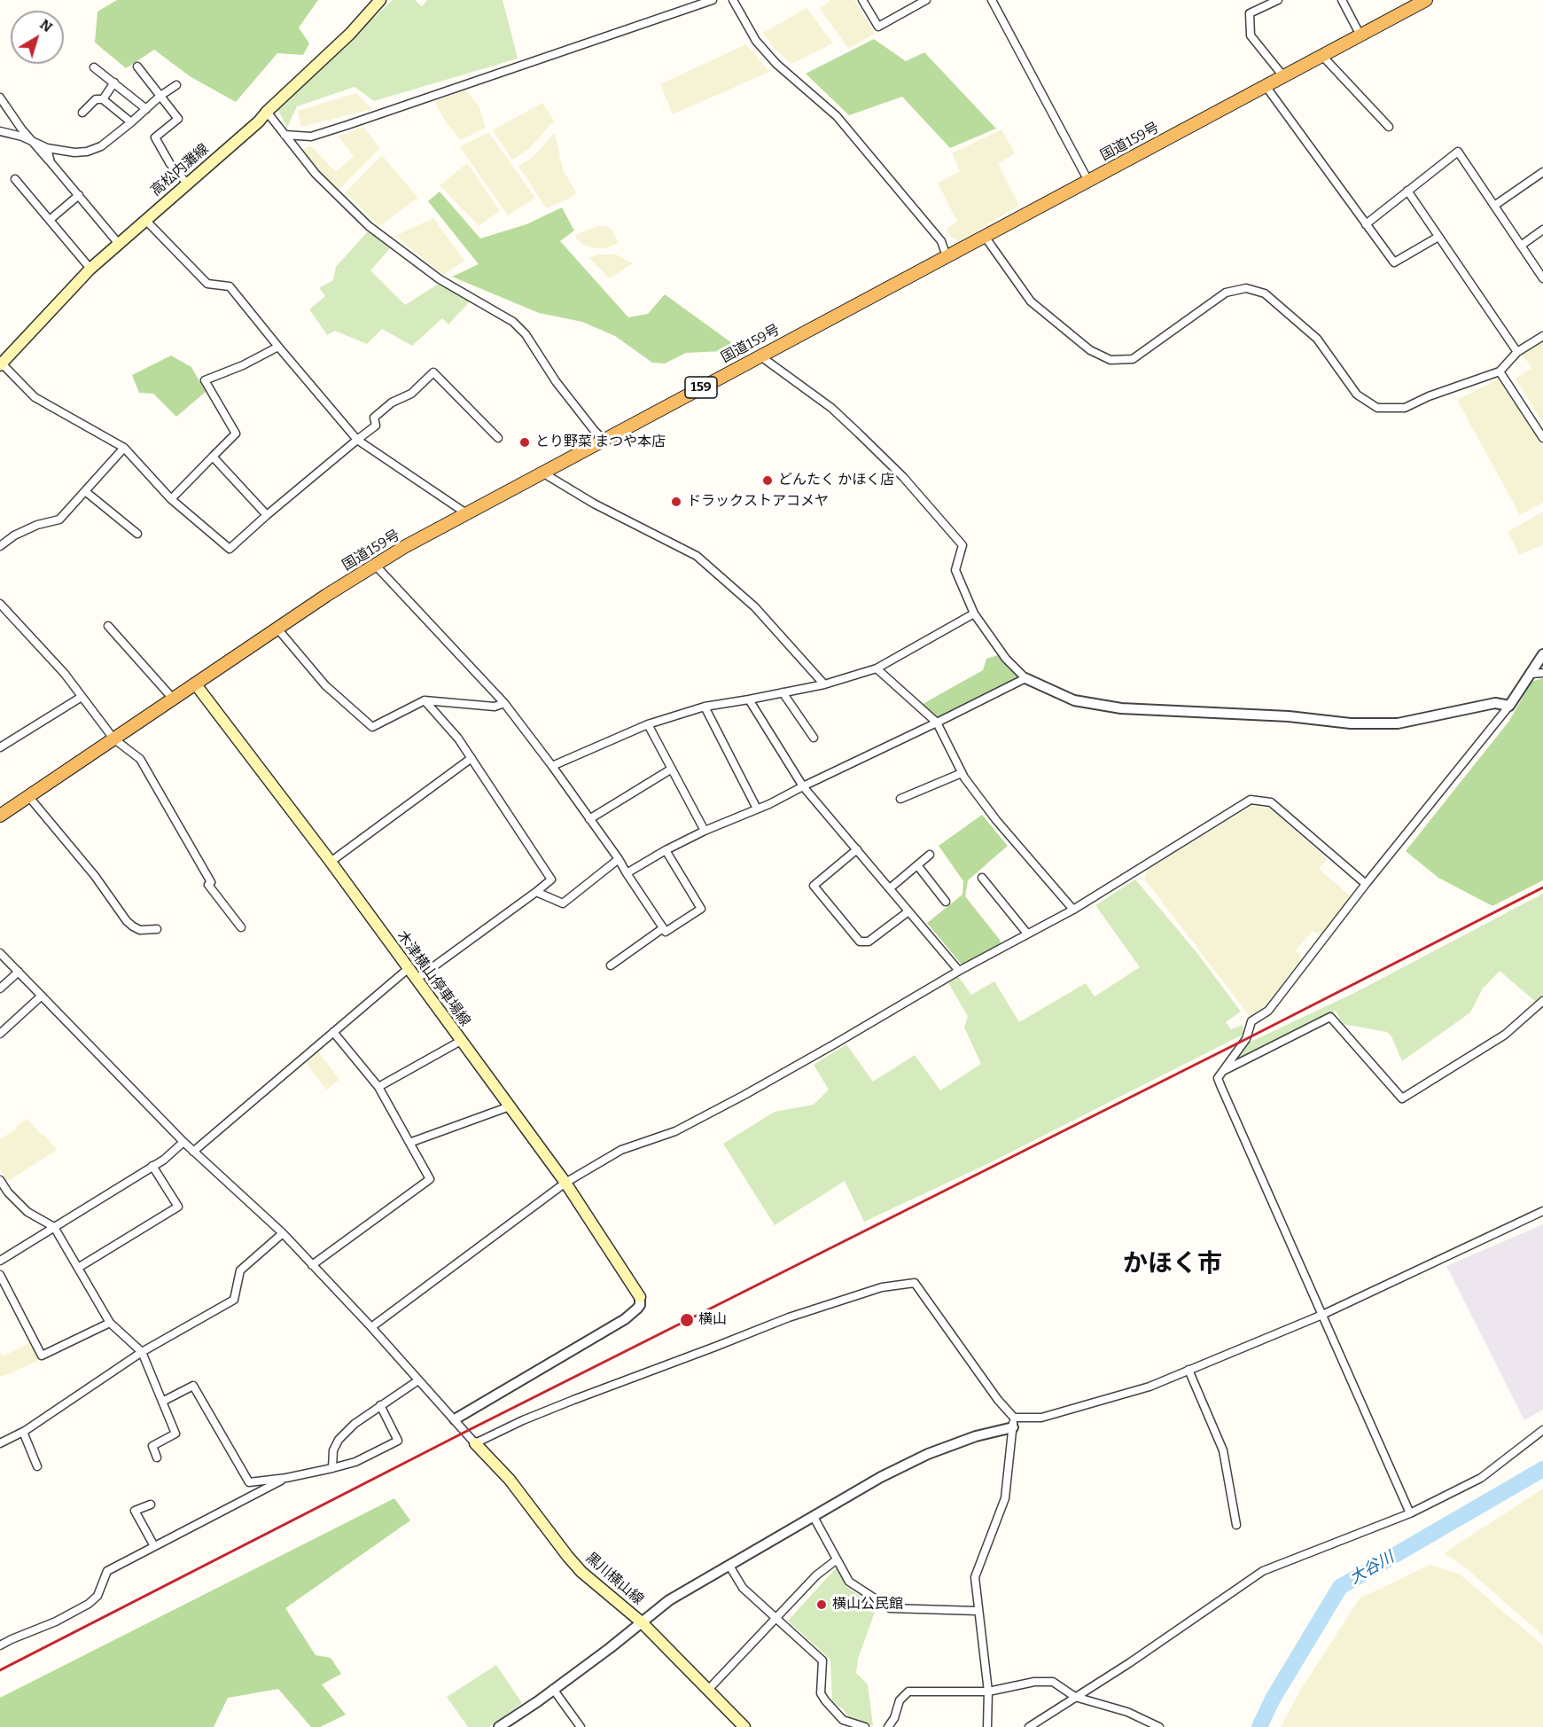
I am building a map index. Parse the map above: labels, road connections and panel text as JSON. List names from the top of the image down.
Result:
{
  "streets": {
    "highway": ["国道159号", "159"],
    "main road": ["高松内灘線", "木津横山停車場線", "黒川横山線"]
  },
  "crossings": [
    ["国道159号", "木津横山停車場線"]
  ],
  "districts": ["かほく市"],
  "water": ["大谷川"],
  "places": [
    "とり野菜 まつや本店",
    "どんたく かほく店",
    "ドラックストアコメヤ",
    "横山",
    "横山公民館"
  ],
  "north": "top right"
}
